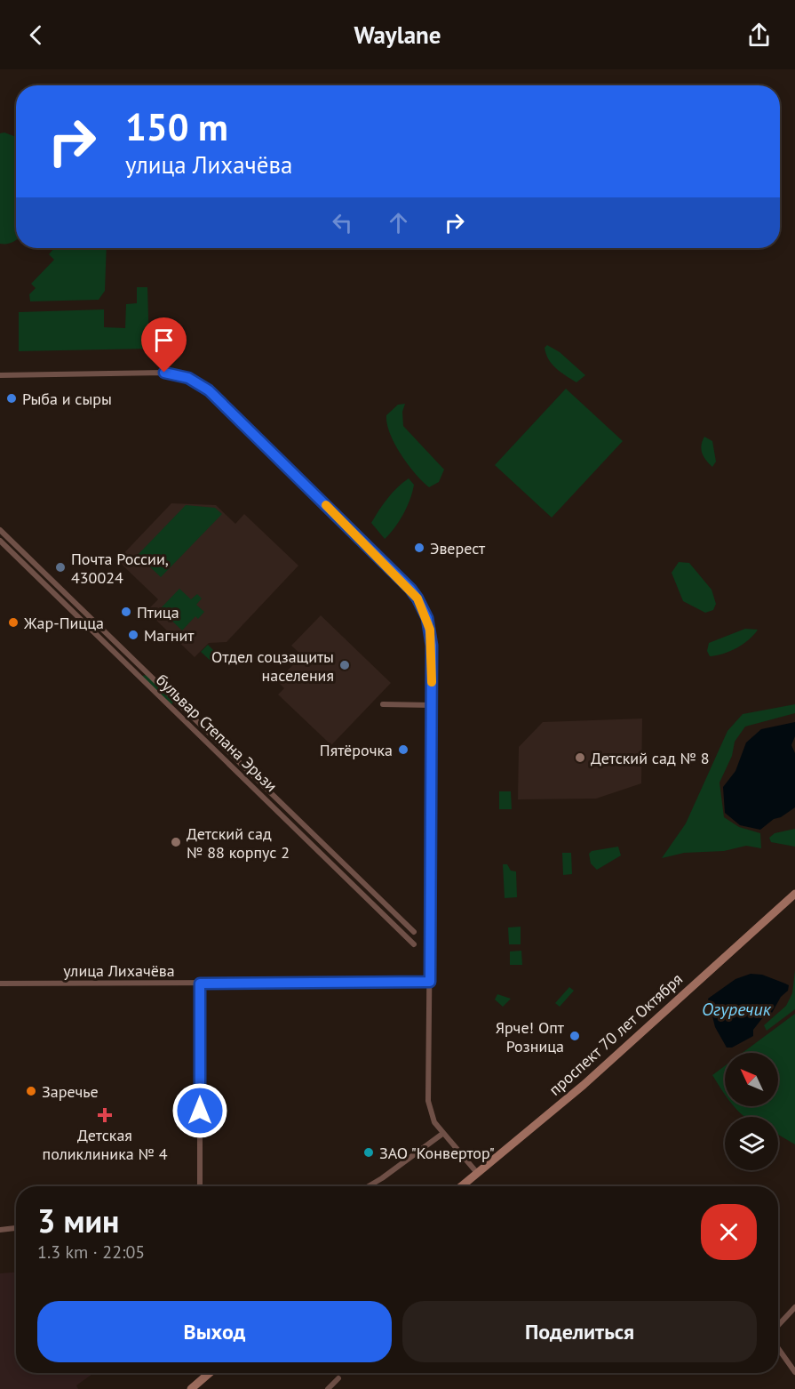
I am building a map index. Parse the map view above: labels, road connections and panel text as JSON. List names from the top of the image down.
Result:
{
  "streets": {
    "main road": ["проспект 70 лет Октября"],
    "street": ["бульвар Степана Эрьзи", "улица Лихачёва"]
  },
  "water": ["Огуречик"],
  "places": {
    "other": [
      "Рыба и сыры",
      "Эверест",
      "Почта России, 430024",
      "Птица",
      "Жар-Пицца",
      "Магнит",
      "Отдел соцзащиты населения",
      "Пятёрочка",
      "Детский сад № 8",
      "Детский сад № 88 корпус 2",
      "Ярче! Опт Розница",
      "Заречье",
      "ЗАО \"Конвертор\""
    ],
    "health": ["Детская поликлиника № 4"]
  },
  "north": "top left",
  "page": {
    "header": "Waylane",
    "turn": ["150 m", "улица Лихачёва"],
    "heading": ["3 мин", "1.3 km · 22:05"],
    "buttons": ["Выход", "Поделиться"]
  }
}
